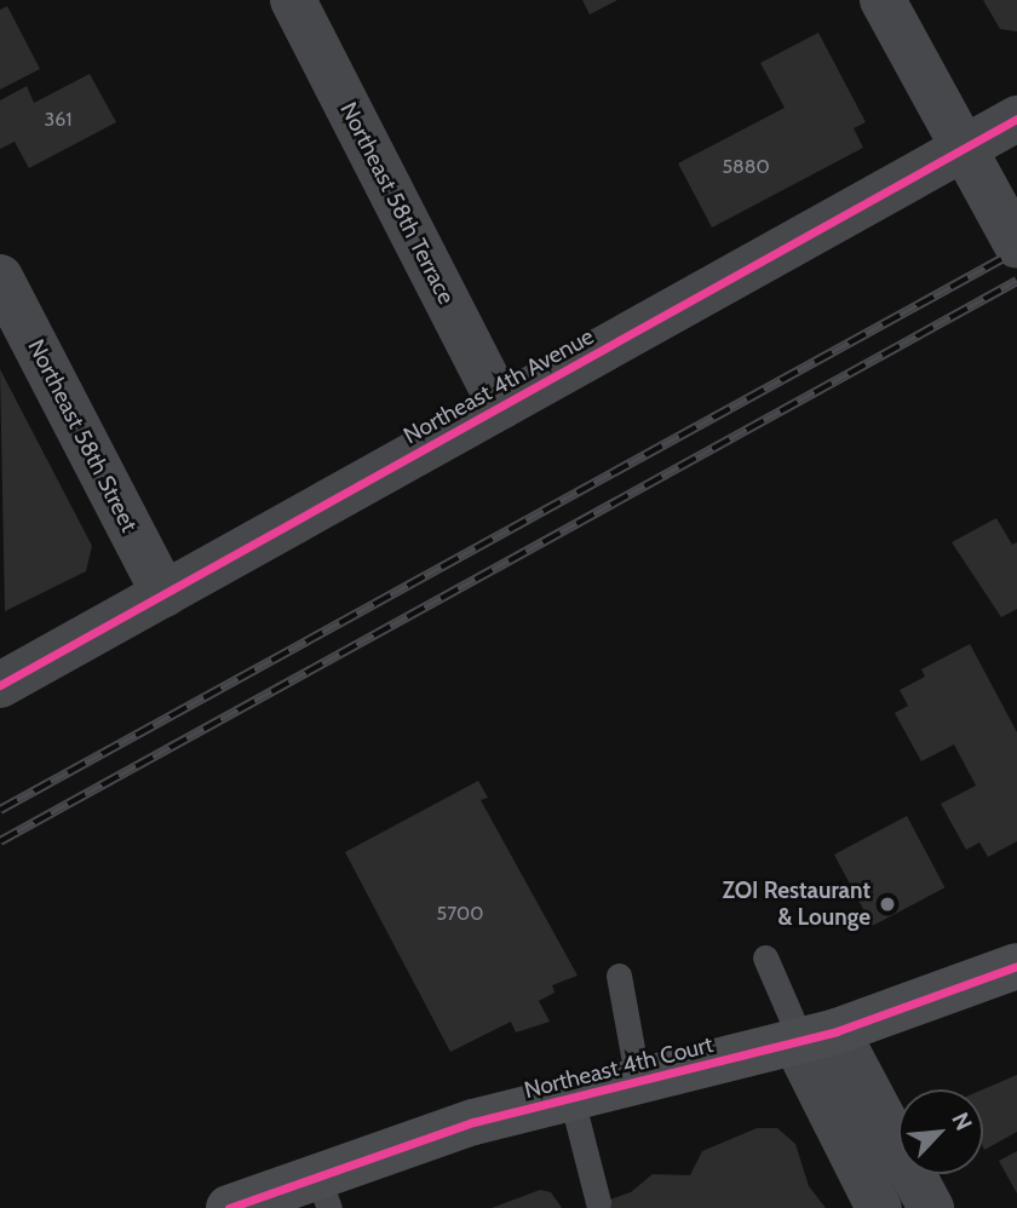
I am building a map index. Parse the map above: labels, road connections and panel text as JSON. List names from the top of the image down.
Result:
{
  "streets": {
    "street": [
      "Northeast 58th Terrace",
      "Northeast 4th Avenue",
      "Northeast 58th Street",
      "Northeast 4th Court"
    ]
  },
  "crossings": [
    ["Northeast 58th Terrace", "Northeast 4th Avenue"],
    ["Northeast 4th Avenue", "Northeast 58th Street"]
  ],
  "places": ["ZOI Restaurant & Lounge"],
  "house_numbers": ["361", "5880", "5700"],
  "north": "top right"
}
